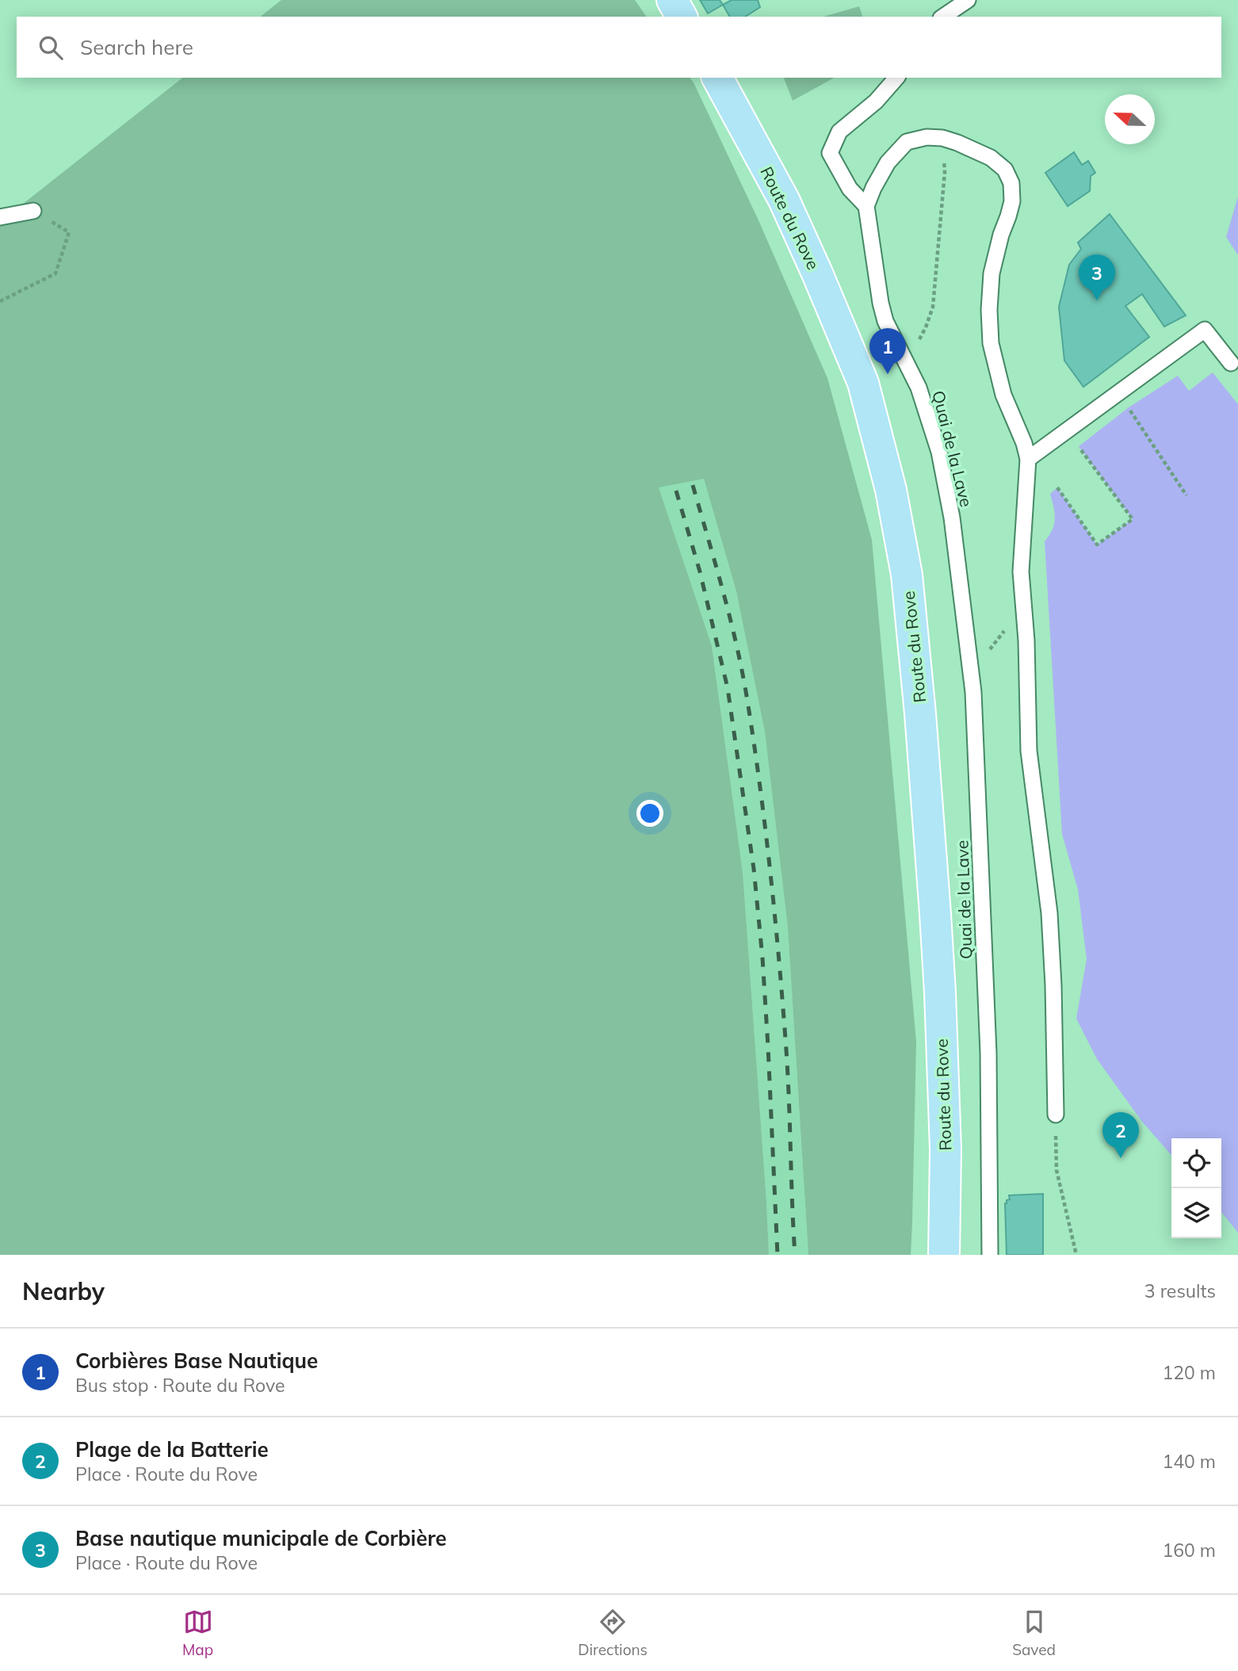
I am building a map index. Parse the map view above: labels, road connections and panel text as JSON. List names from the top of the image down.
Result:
{
  "streets": {
    "main road": ["Route du Rove"],
    "lane": ["Quai de la Lave"]
  },
  "north": "left",
  "page": {
    "search": "Search here",
    "pins": ["3", "1", "2"],
    "heading": ["Nearby", "3 results"],
    "list": [
      {
        "mark": "1",
        "name": "Corbières Base Nautique",
        "note": "Bus stop · Route du Rove",
        "value": "120 m"
      },
      {
        "mark": "2",
        "name": "Plage de la Batterie",
        "note": "Place · Route du Rove",
        "value": "140 m"
      },
      {
        "mark": "3",
        "name": "Base nautique municipale de Corbière",
        "note": "Place · Route du Rove",
        "value": "160 m"
      }
    ],
    "nav": ["Map", "Directions", "Saved"]
  }
}
